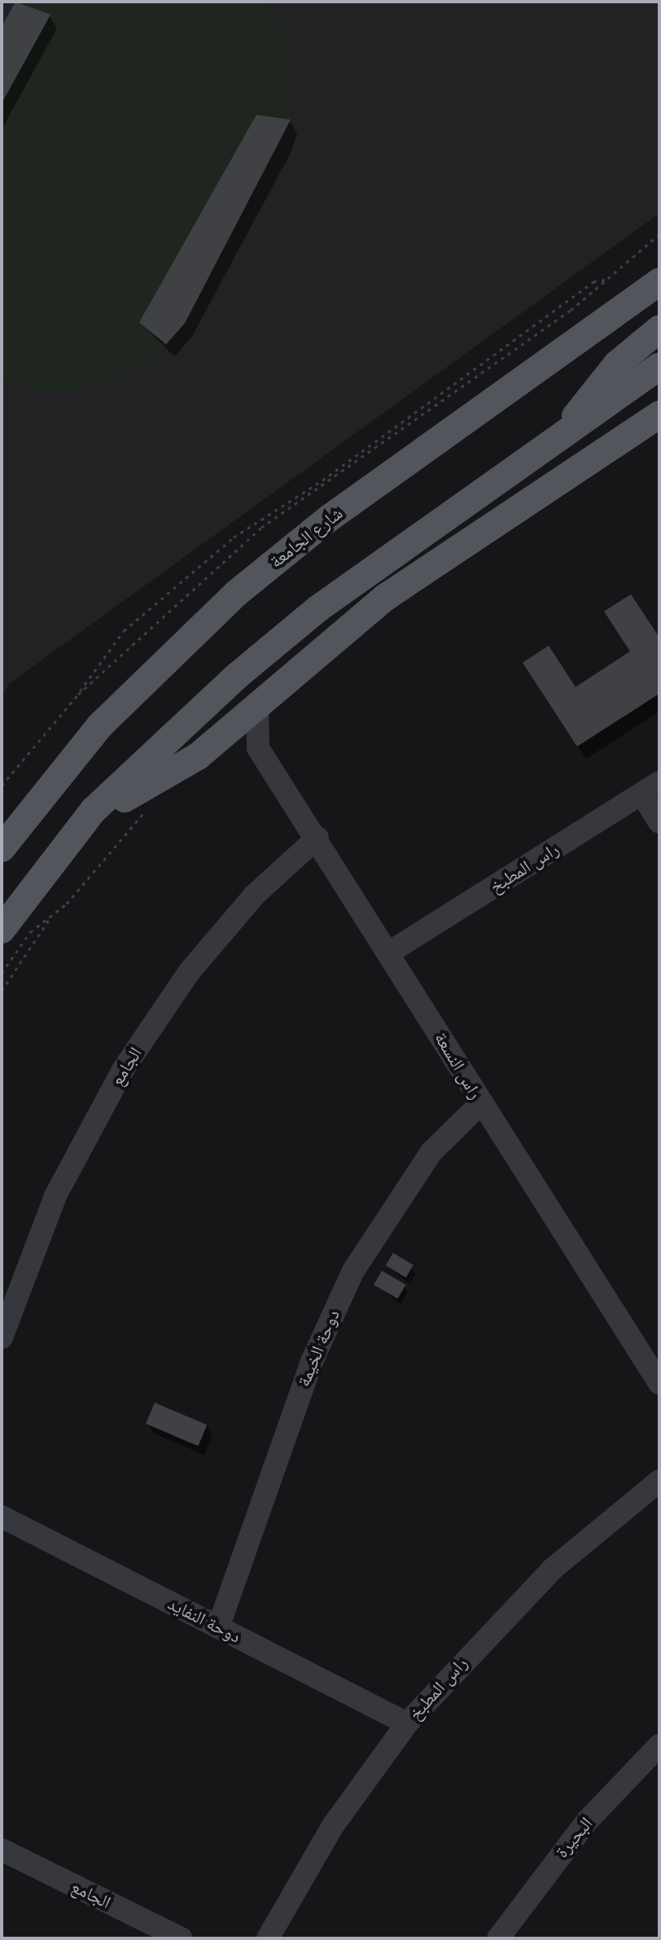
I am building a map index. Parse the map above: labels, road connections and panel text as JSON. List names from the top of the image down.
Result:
{
  "streets": {
    "main road": ["شارع الجامعة"],
    "street": [
      "راس المطبخ",
      "راس النسعة",
      "الجامع",
      "دوحة الخيمة",
      "دوحة النفايد",
      "البحيرة"
    ]
  },
  "crossings": [
    ["راس المطبخ", "راس النسعة"],
    ["راس المطبخ", "دوحة النفايد"],
    ["راس النسعة", "الجامع"],
    ["راس النسعة", "دوحة الخيمة"],
    ["دوحة الخيمة", "دوحة النفايد"]
  ]
}
